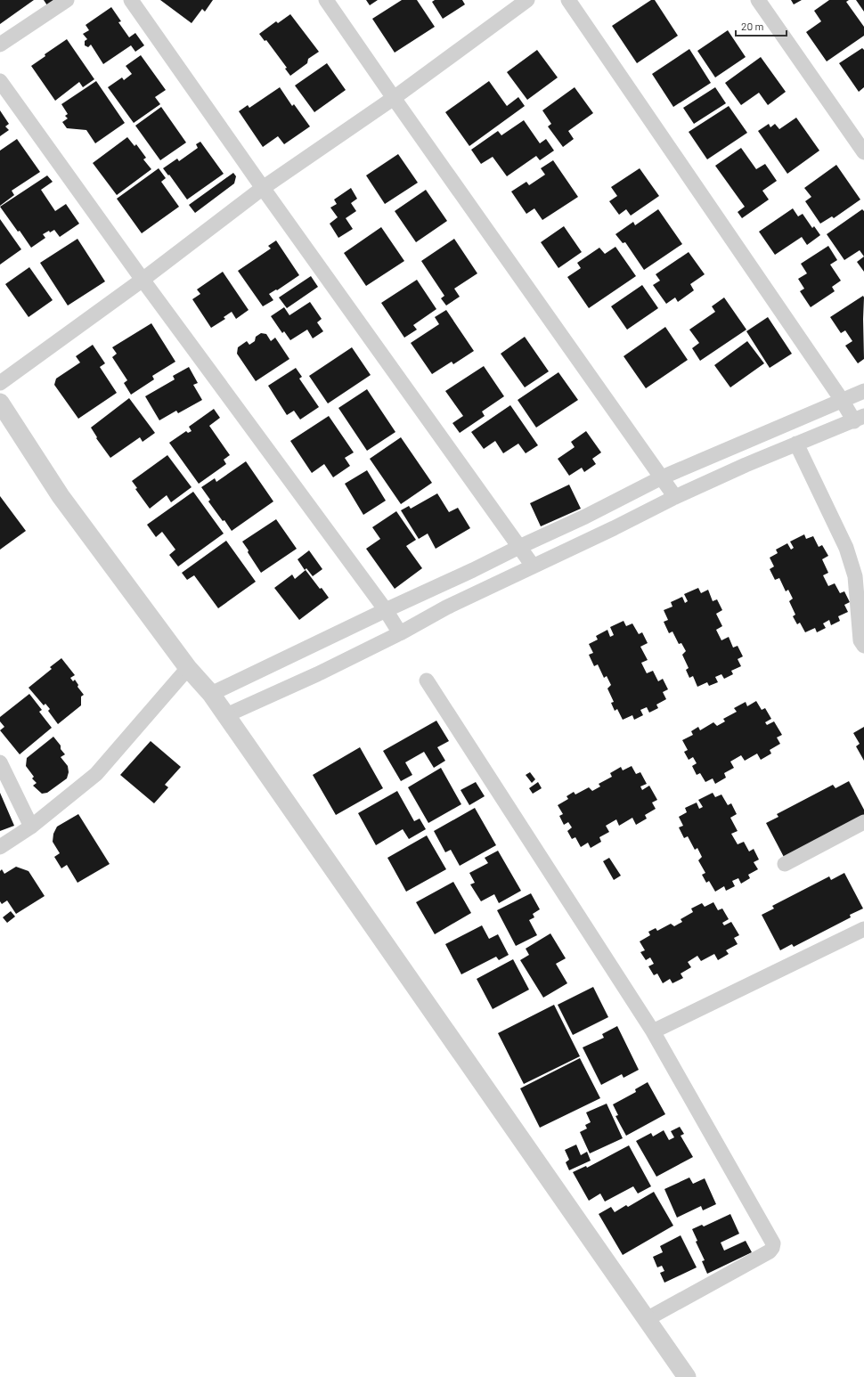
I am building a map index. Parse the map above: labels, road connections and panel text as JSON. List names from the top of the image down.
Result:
{
  "scale_bar": "20 m"
}
